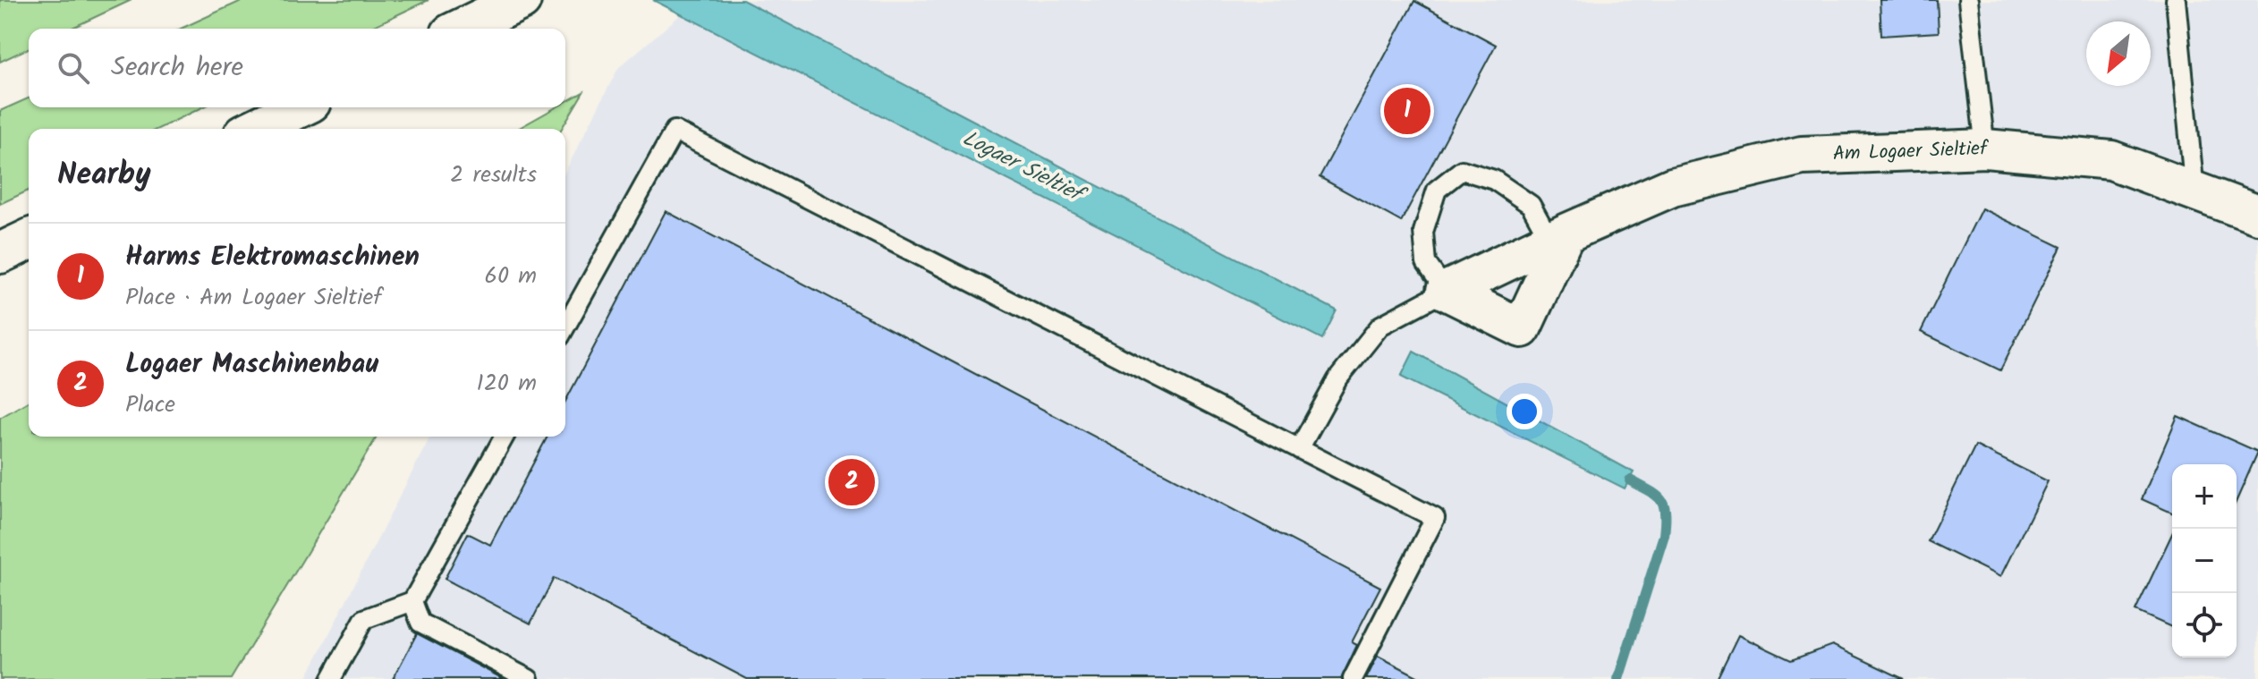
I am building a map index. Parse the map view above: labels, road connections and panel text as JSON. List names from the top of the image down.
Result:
{
  "streets": {
    "street": ["Am Logaer Sieltief"]
  },
  "water": ["Logaer Sieltief"],
  "north": "bottom left",
  "page": {
    "search": "Search here",
    "pins": ["1", "2"],
    "heading": ["Nearby", "2 results"],
    "list": [
      {
        "mark": "1",
        "name": "Harms Elektromaschinen",
        "note": "Place · Am Logaer Sieltief",
        "value": "60 m"
      },
      {
        "mark": "2",
        "name": "Logaer Maschinenbau",
        "note": "Place",
        "value": "120 m"
      }
    ],
    "map_buttons": ["+", "−"]
  }
}
